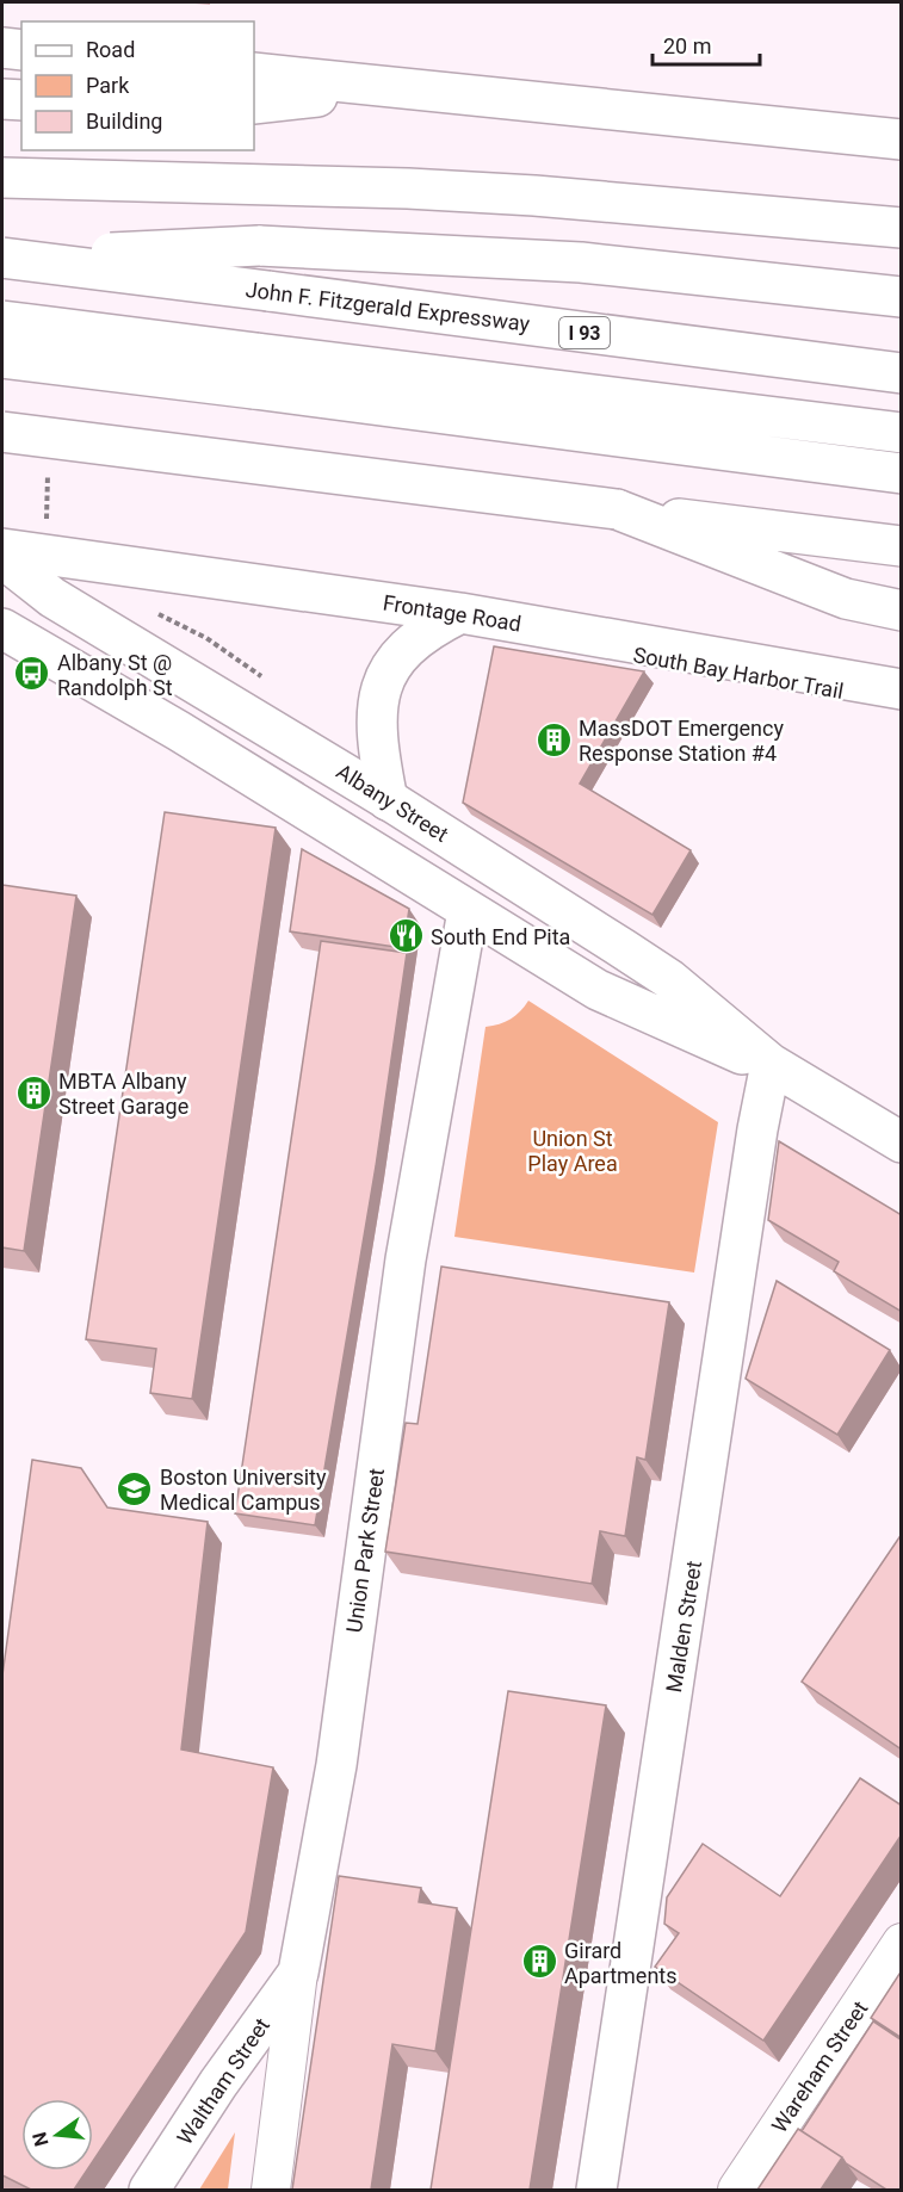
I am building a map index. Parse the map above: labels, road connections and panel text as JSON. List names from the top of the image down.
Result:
{
  "streets": {
    "main road": [
      "John F. Fitzgerald Expressway",
      "I 93",
      "Frontage Road",
      "Albany Street",
      "Union Park Street",
      "Malden Street",
      "Waltham Street"
    ],
    "street": ["Wareham Street"]
  },
  "crossings": [
    ["Albany Street", "Union Park Street"],
    ["Albany Street", "Malden Street"],
    ["Union Park Street", "Waltham Street"]
  ],
  "parks": ["Union St Play Area"],
  "places": {
    "bus stop": ["Albany St @ Randolph St"],
    "building": ["MassDOT Emergency Response Station #4", "MBTA Albany Street Garage", "Girard Apartments"],
    "restaurant": ["South End Pita"],
    "school or university": ["Boston University Medical Campus"]
  },
  "legend": ["Road", "Park", "Building"],
  "scale_bar": "20 m",
  "north": "left"
}
